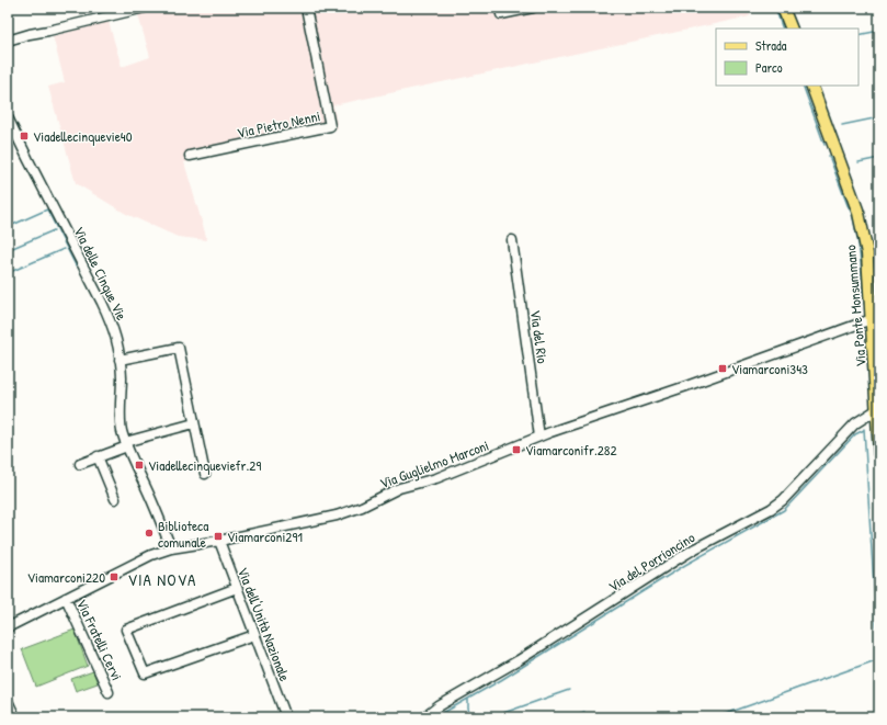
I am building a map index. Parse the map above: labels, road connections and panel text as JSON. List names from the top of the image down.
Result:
{
  "streets": {
    "main road": ["Via Ponte Monsummano"],
    "street": [
      "Via Pietro Nenni",
      "Via delle Cinque Vie",
      "Via del Rio",
      "Via Guglielmo Marconi",
      "Via del Porrioncino",
      "Via dell'Unità Nazionale",
      "Via Fratelli Cervi"
    ]
  },
  "crossings": [
    ["Via delle Cinque Vie", "Via Guglielmo Marconi"],
    ["Via Ponte Monsummano", "Via Guglielmo Marconi"],
    ["Via Ponte Monsummano", "Via del Porrioncino"],
    ["Via del Rio", "Via Guglielmo Marconi"],
    ["Via Guglielmo Marconi", "Via dell'Unità Nazionale"],
    ["Via Guglielmo Marconi", "Via Fratelli Cervi"]
  ],
  "districts": ["VIA NOVA"],
  "places": {
    "transit": [
      "Viadellecinquevie40",
      "Viamarconi343",
      "Viamarconifr.282",
      "Viadellecinqueviefr.29",
      "Viamarconi291",
      "Viamarconi220"
    ],
    "other": ["Biblioteca comunale"]
  },
  "legend": ["Strada", "Parco"]
}
